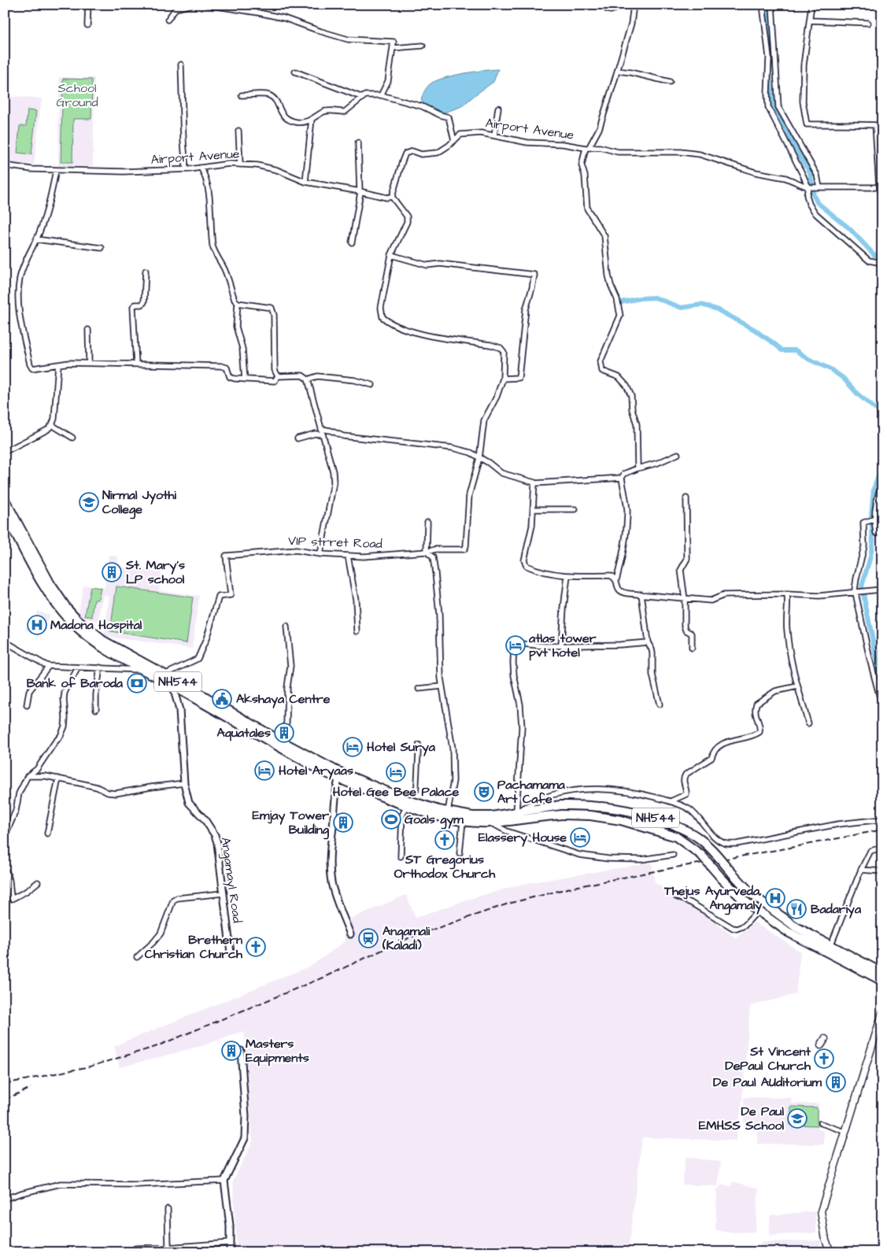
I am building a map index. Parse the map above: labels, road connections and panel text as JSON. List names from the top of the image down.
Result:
{
  "streets": {
    "highway": ["NH544"],
    "street": ["Airport Avenue", "VIP strret Road", "Angamayl Road"]
  },
  "crossings": [
    ["VIP strret Road", "NH544"],
    ["NH544", "Angamayl Road"]
  ],
  "parks": ["School Ground"],
  "places": {
    "school or university": ["Nirmal Jyothi College", "De Paul EMHSS School"],
    "building": [
      "St. Mary's LP school",
      "Aquatales",
      "Emjay Tower Building",
      "Masters Equipments",
      "De Paul AUditorium"
    ],
    "hospital": ["Madona Hospital", "Thejus Ayurveda, Angamaly"],
    "hotel": [
      "atlas tower pvt hotel",
      "Hotel Surya",
      "Hotel Aryaas",
      "Hotel Gee Bee Palace",
      "Elassery House"
    ],
    "bank": ["Bank of Baroda"],
    "public building": ["Akshaya Centre"],
    "theatre": ["Pachamama Art Cafe"],
    "sports": ["Goals gym"],
    "church": ["ST Gregorius Orthodox Church", "Brethern Christian Church", "St Vincent DePaul Church"],
    "restaurant": ["Badariya"],
    "station": ["Angamali (Kaladi)"]
  }
}
